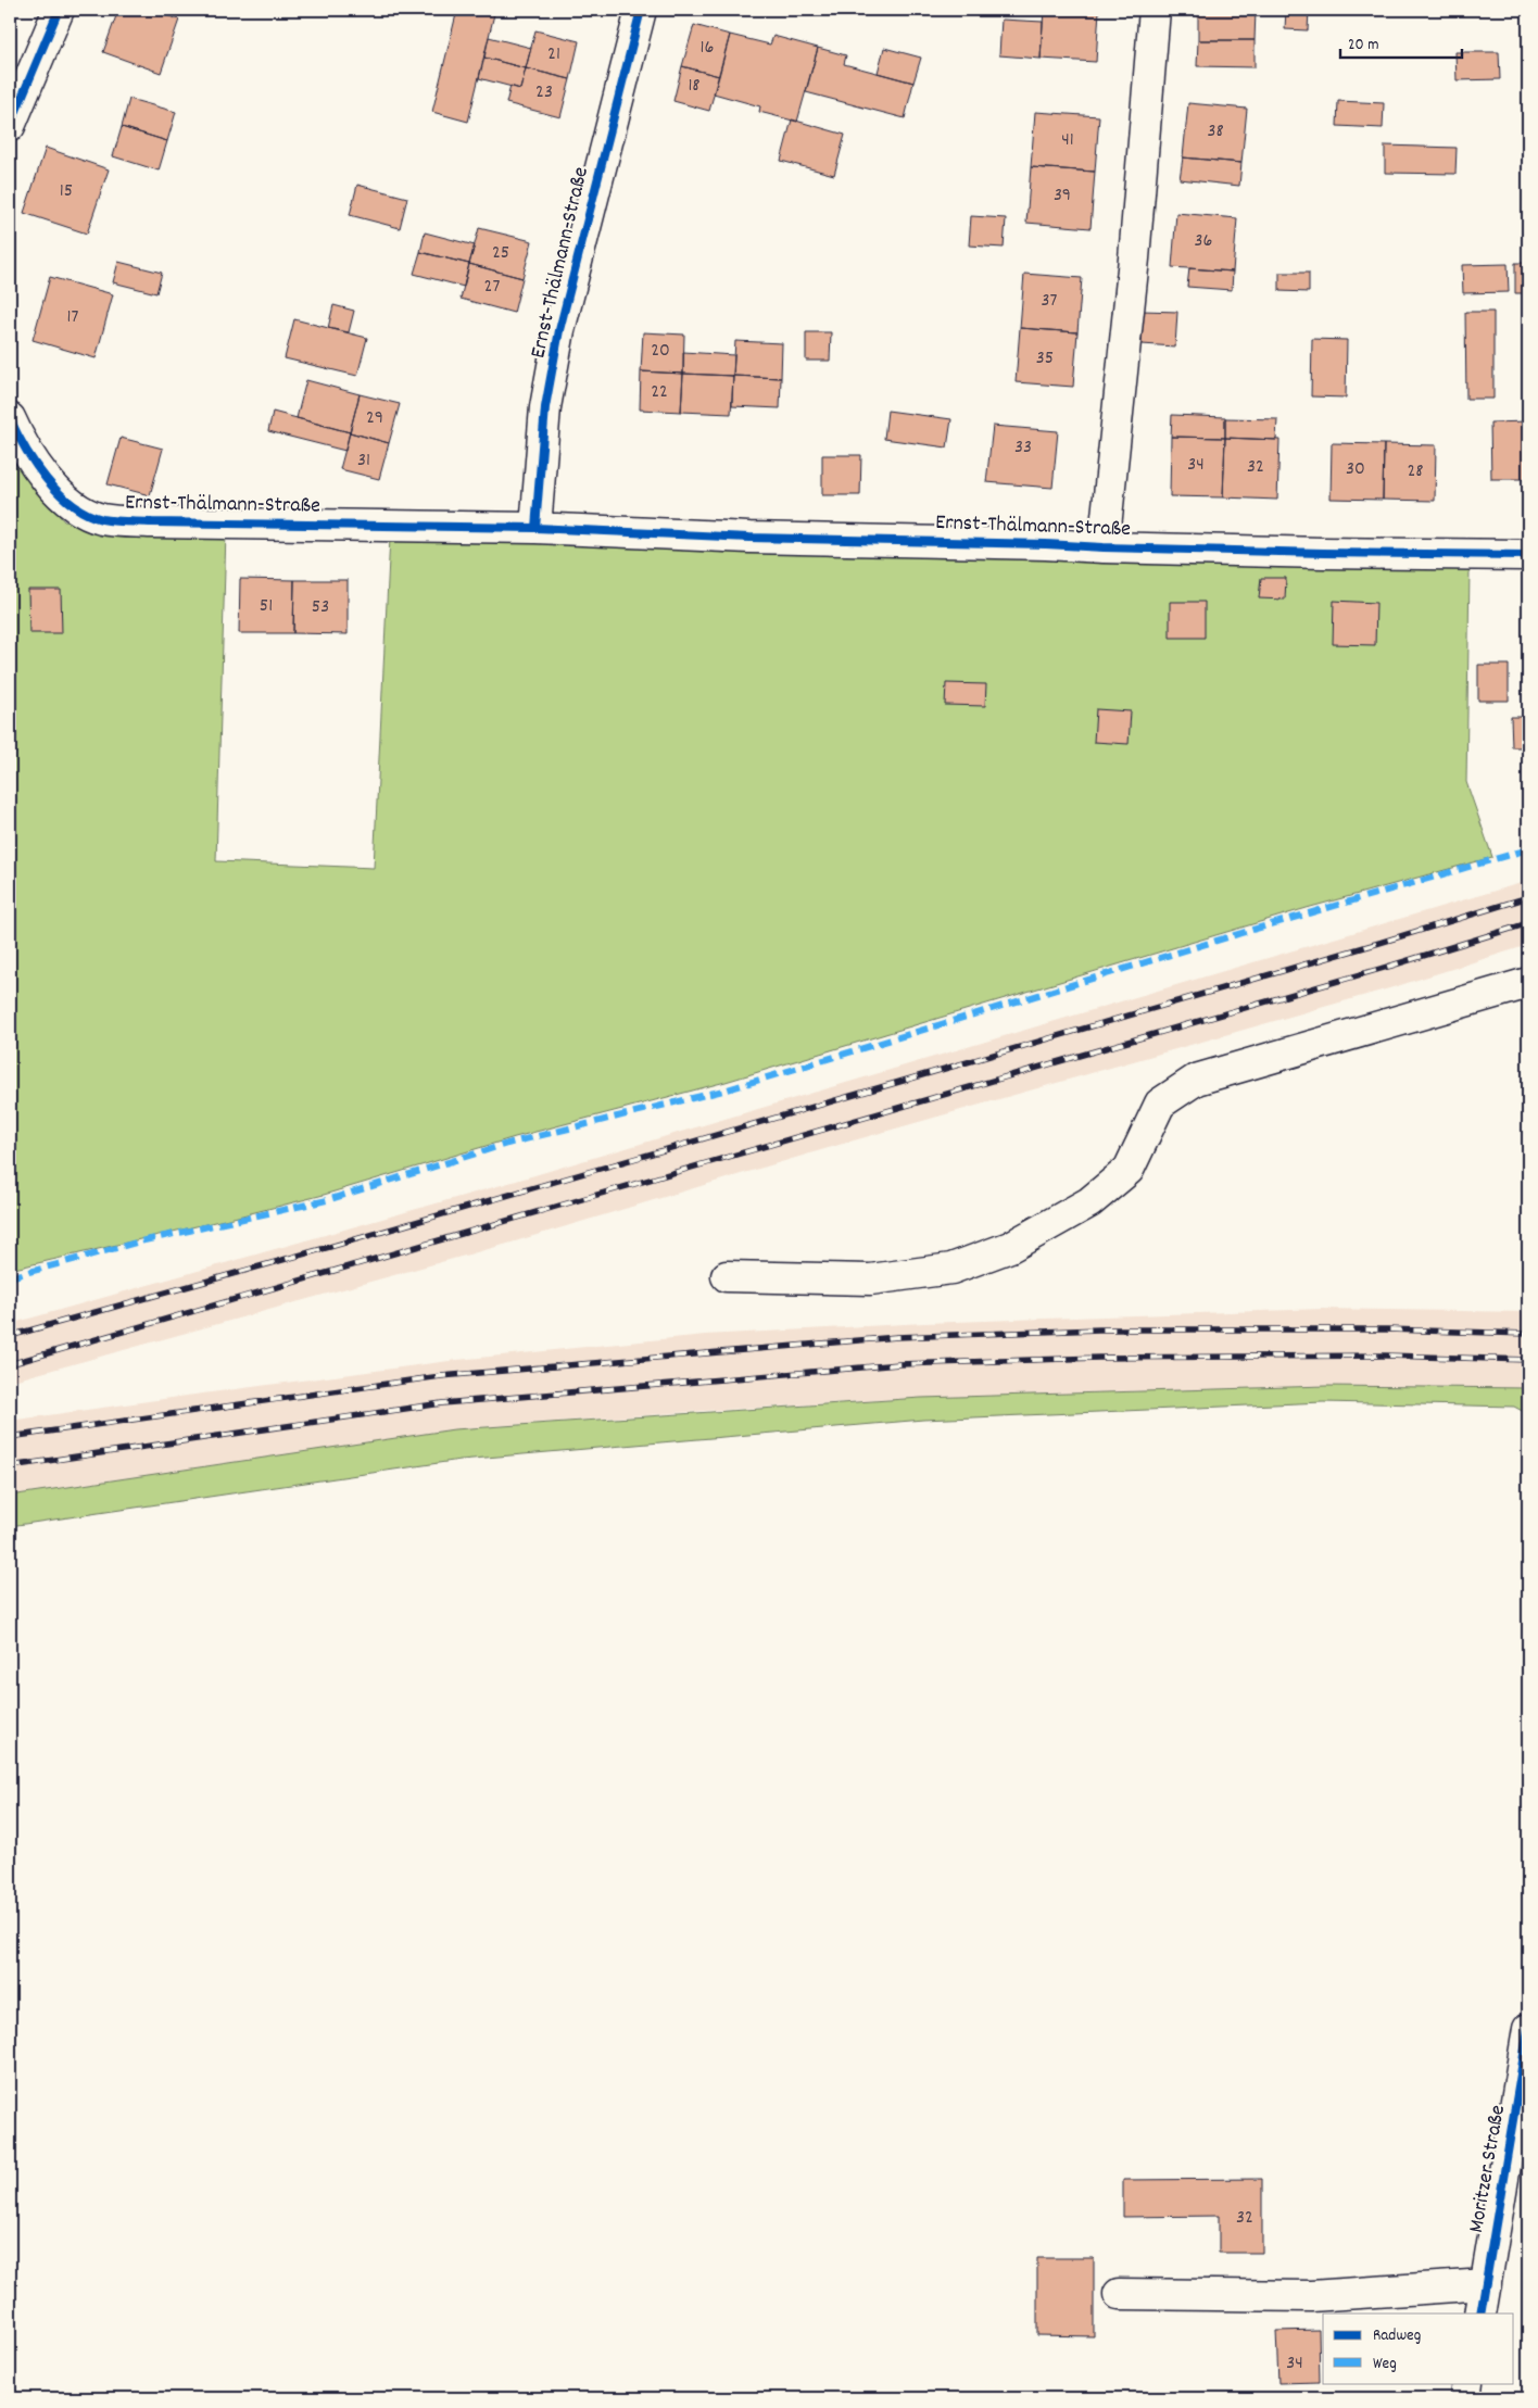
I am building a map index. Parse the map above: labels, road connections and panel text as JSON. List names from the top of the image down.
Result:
{
  "streets": {
    "street": ["Ernst-Thälmann-Straße", "Moritzer Straße"]
  },
  "house_numbers": [
    "16",
    "21",
    "18",
    "23",
    "38",
    "41",
    "15",
    "39",
    "36",
    "25",
    "27",
    "37",
    "17",
    "20",
    "35",
    "22",
    "29",
    "33",
    "31",
    "34",
    "32",
    "30",
    "28",
    "51",
    "53",
    "32",
    "34"
  ],
  "legend": ["Radweg", "Weg"],
  "scale_bar": "20 m"
}
